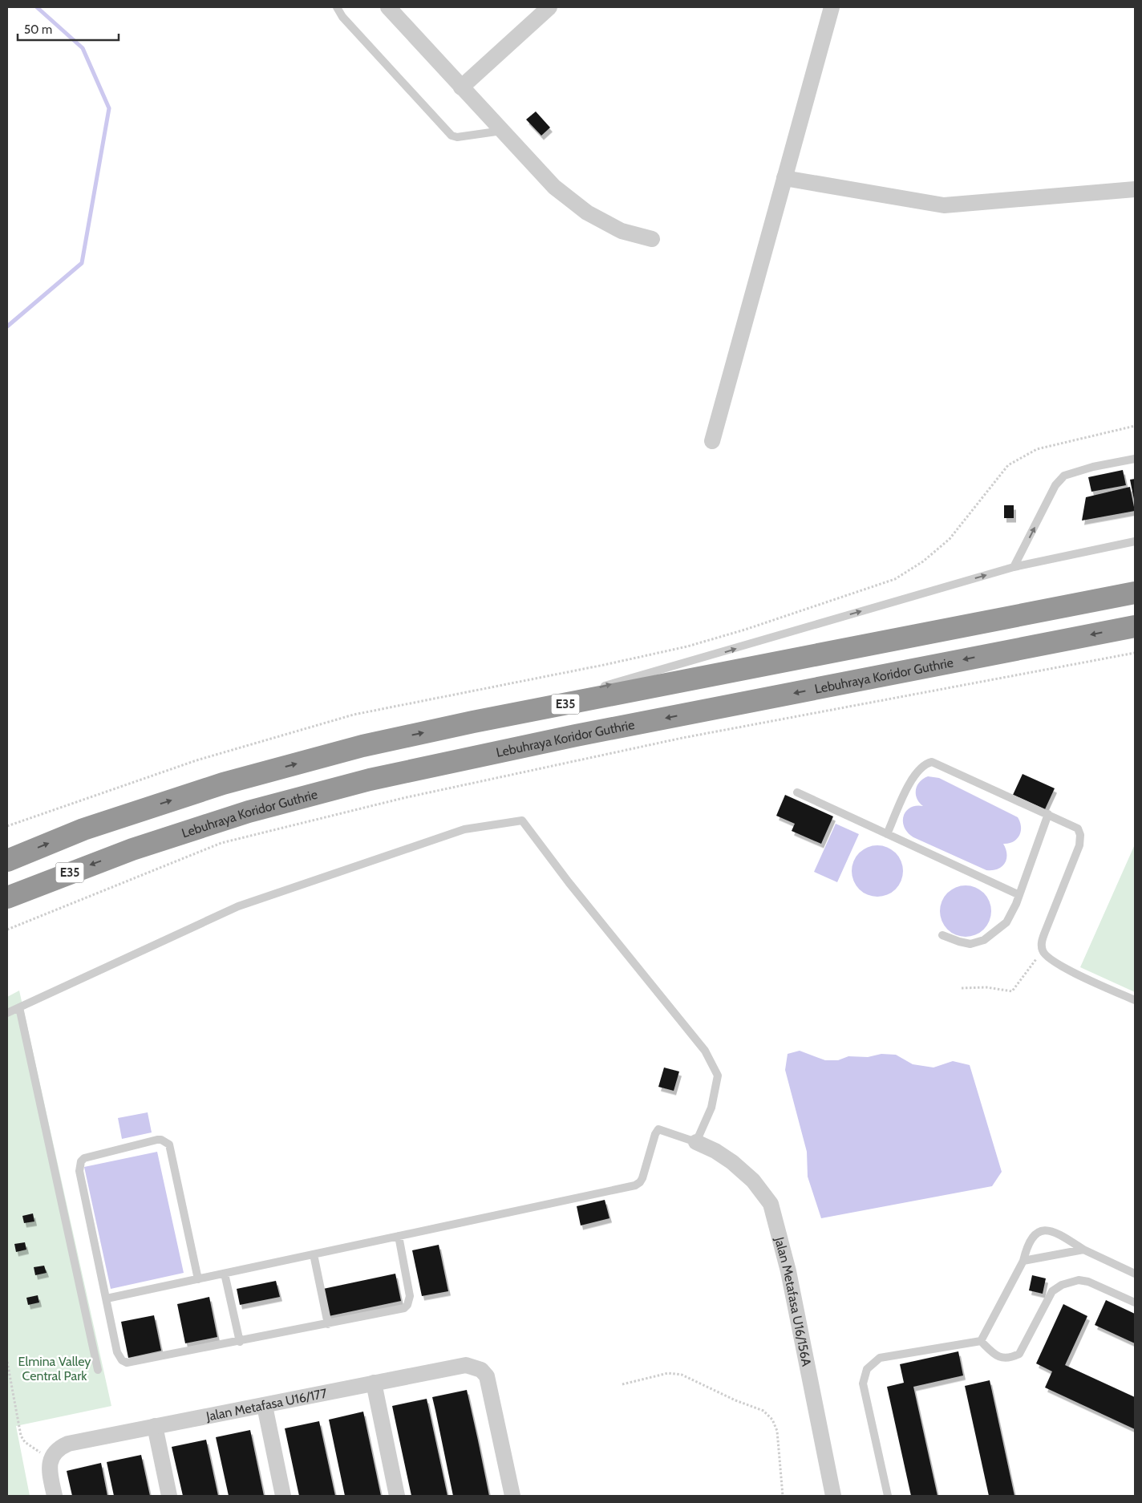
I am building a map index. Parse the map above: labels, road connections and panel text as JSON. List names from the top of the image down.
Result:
{
  "streets": {
    "highway": ["Lebuhraya Koridor Guthrie", "E35"],
    "street": ["Jalan Metafasa U16/156A", "Jalan Metafasa U16/177"]
  },
  "parks": ["Elmina Valley Central Park"],
  "scale_bar": "50 m"
}
